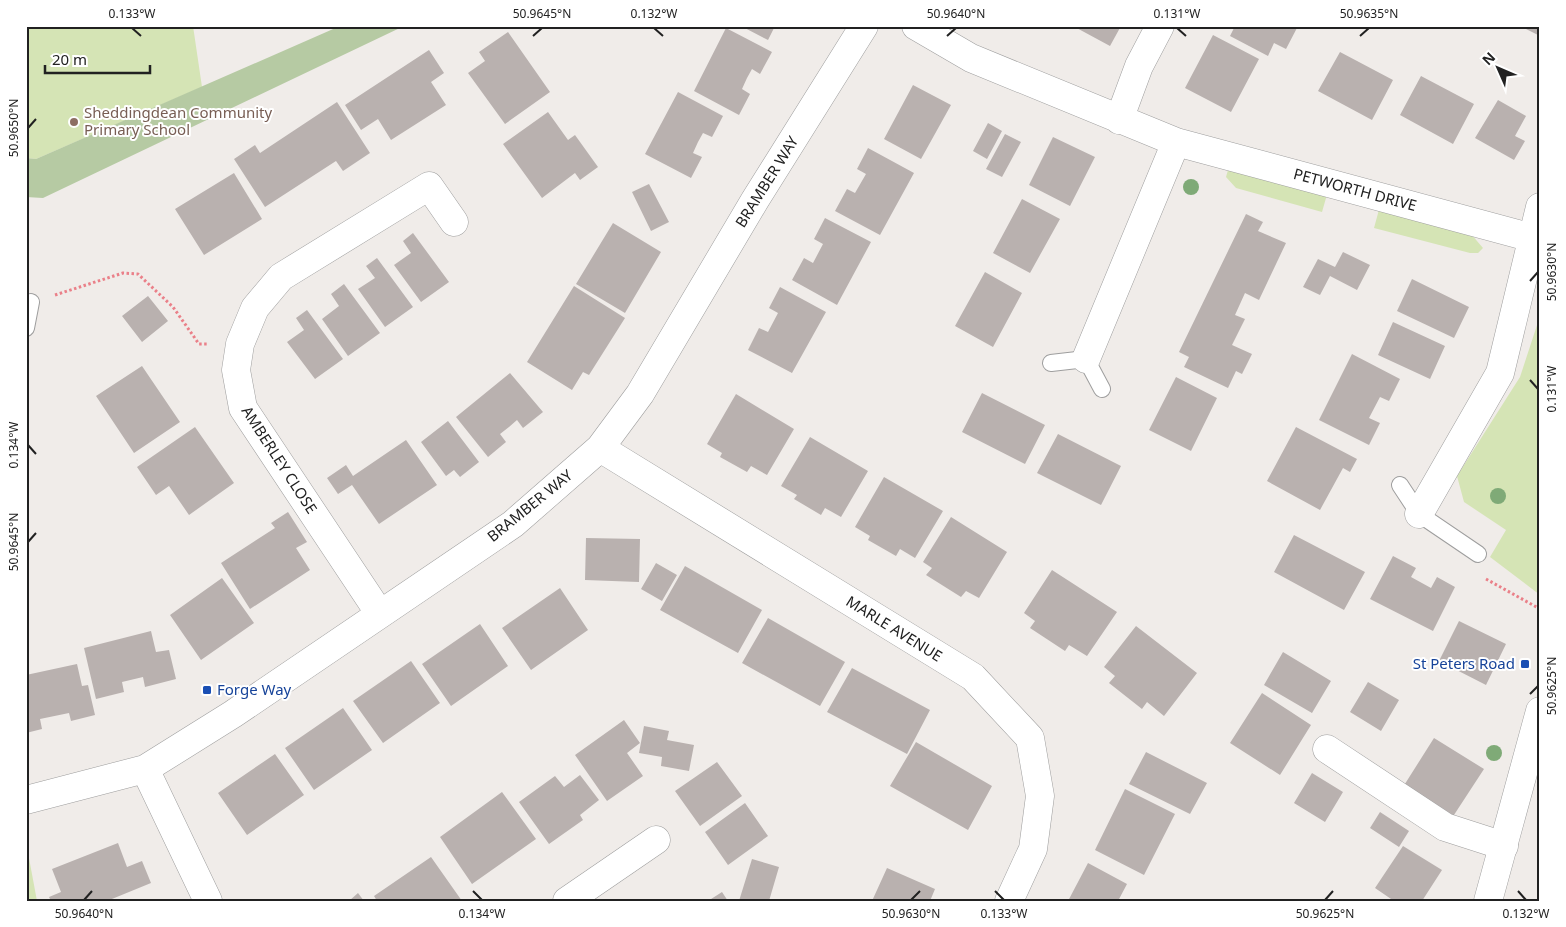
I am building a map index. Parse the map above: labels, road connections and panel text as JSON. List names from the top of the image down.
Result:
{
  "streets": {
    "street": [
      "BRAMBER WAY",
      "PETWORTH DRIVE",
      "AMBERLEY CLOSE",
      "MARLE AVENUE"
    ]
  },
  "crossings": [
    ["BRAMBER WAY", "AMBERLEY CLOSE"],
    ["BRAMBER WAY", "MARLE AVENUE"]
  ],
  "places": {
    "other": ["Sheddingdean Community Primary School"],
    "transit": ["St Peters Road", "Forge Way"]
  },
  "scale_bar": "20 m",
  "north": "top left",
  "coordinates": [
    "0.133°W",
    "50.9645°N",
    "0.132°W",
    "50.9640°N",
    "0.131°W",
    "50.9635°N",
    "50.9650°N",
    "50.9630°N",
    "0.134°W",
    "50.9625°N"
  ]
}
